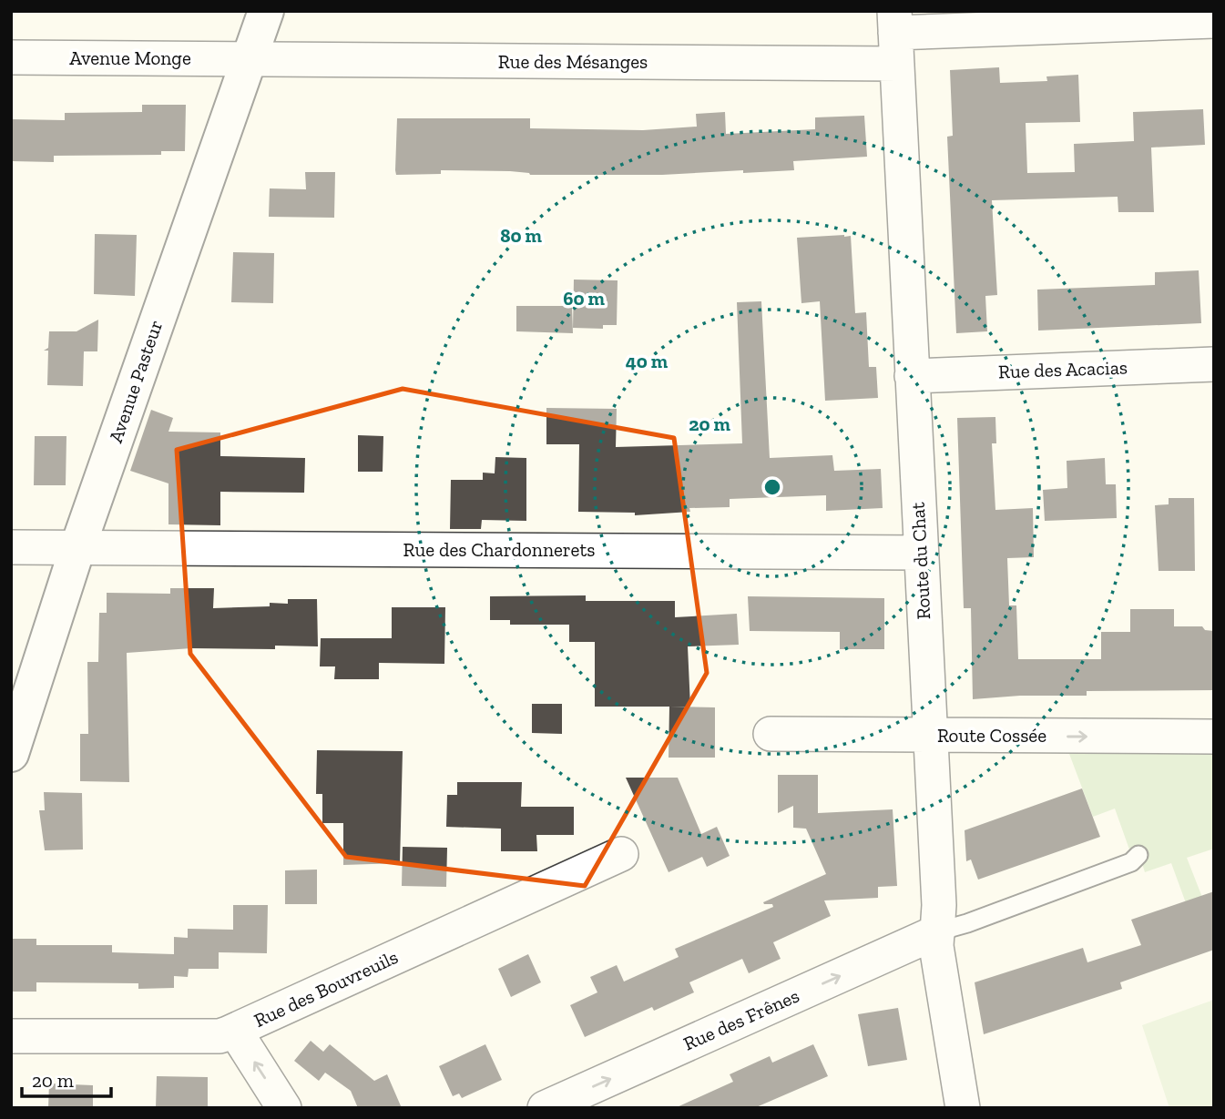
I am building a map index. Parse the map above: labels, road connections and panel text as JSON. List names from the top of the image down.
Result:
{
  "streets": {
    "street": [
      "Avenue Monge",
      "Rue des Mésanges",
      "Rue des Acacias",
      "Avenue Pasteur",
      "Rue des Chardonnerets",
      "Route du Chat",
      "Route Cossée",
      "Rue des Bouvreuils",
      "Rue des Frênes"
    ]
  },
  "crossings": [
    ["Avenue Monge", "Rue des Mésanges"],
    ["Avenue Monge", "Avenue Pasteur"],
    ["Rue des Mésanges", "Avenue Pasteur"],
    ["Rue des Mésanges", "Route du Chat"],
    ["Rue des Acacias", "Route du Chat"],
    ["Avenue Pasteur", "Rue des Chardonnerets"],
    ["Rue des Chardonnerets", "Route du Chat"],
    ["Route du Chat", "Route Cossée"],
    ["Route du Chat", "Rue des Frênes"]
  ],
  "one_way": ["Route Cossée", "Rue des Frênes"],
  "scale_bar": "20 m",
  "rings": [
    "80 m",
    "60 m",
    "40 m",
    "20 m"
  ]
}
